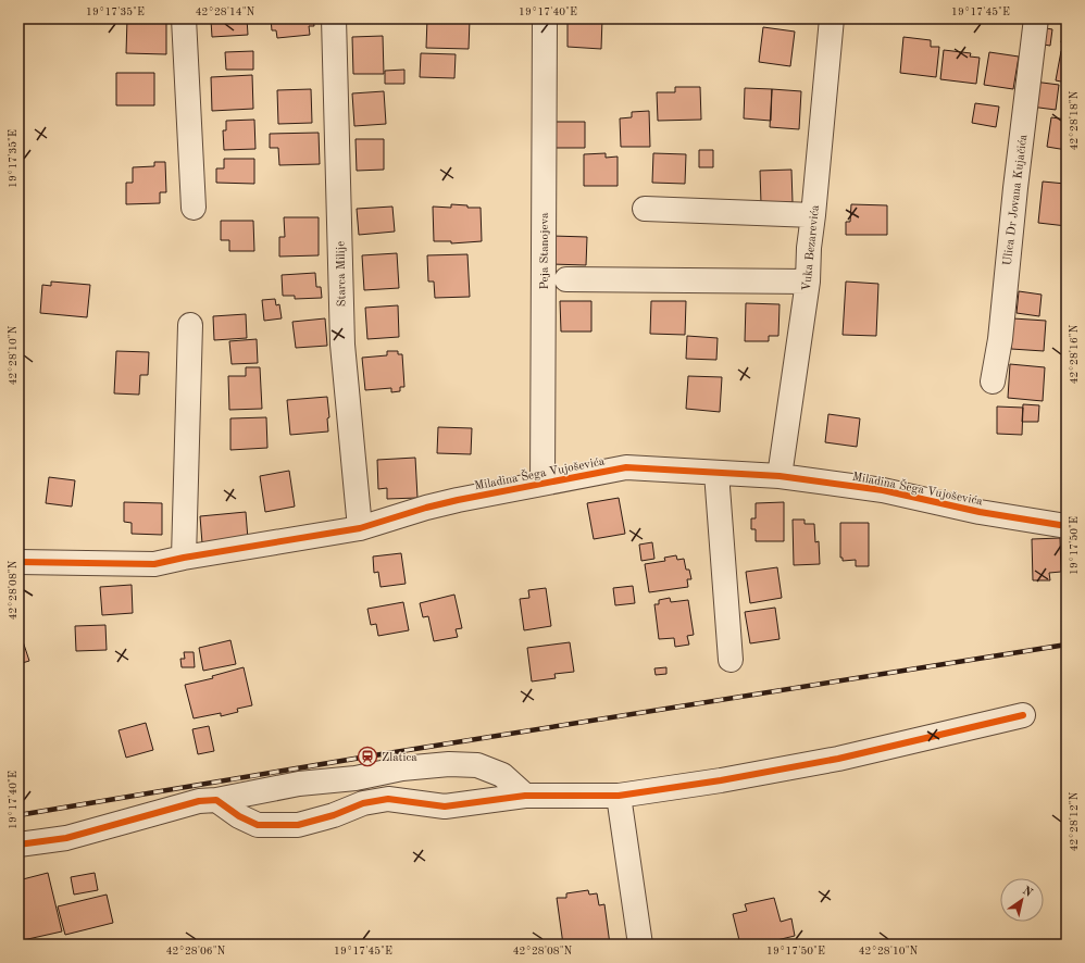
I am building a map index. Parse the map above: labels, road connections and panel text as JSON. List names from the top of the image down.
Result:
{
  "streets": {
    "street": [
      "Ulica Dr Jovana Kujačića",
      "Vuka Bezarevića",
      "Peja Stanojeva",
      "Starca Milije",
      "Miladina Šega Vujoševića"
    ]
  },
  "crossings": [
    ["Vuka Bezarevića", "Miladina Šega Vujoševića"],
    ["Peja Stanojeva", "Miladina Šega Vujoševića"],
    ["Starca Milije", "Miladina Šega Vujoševića"]
  ],
  "places": {
    "station": ["Zlatica"]
  },
  "north": "top right",
  "coordinates": [
    "19°17'35\"E",
    "42°28'14\"N",
    "19°17'40\"E",
    "19°17'45\"E",
    "42°28'18\"N",
    "42°28'16\"N",
    "42°28'10\"N",
    "19°17'50\"E",
    "42°28'08\"N",
    "42°28'12\"N",
    "42°28'06\"N"
  ]
}
